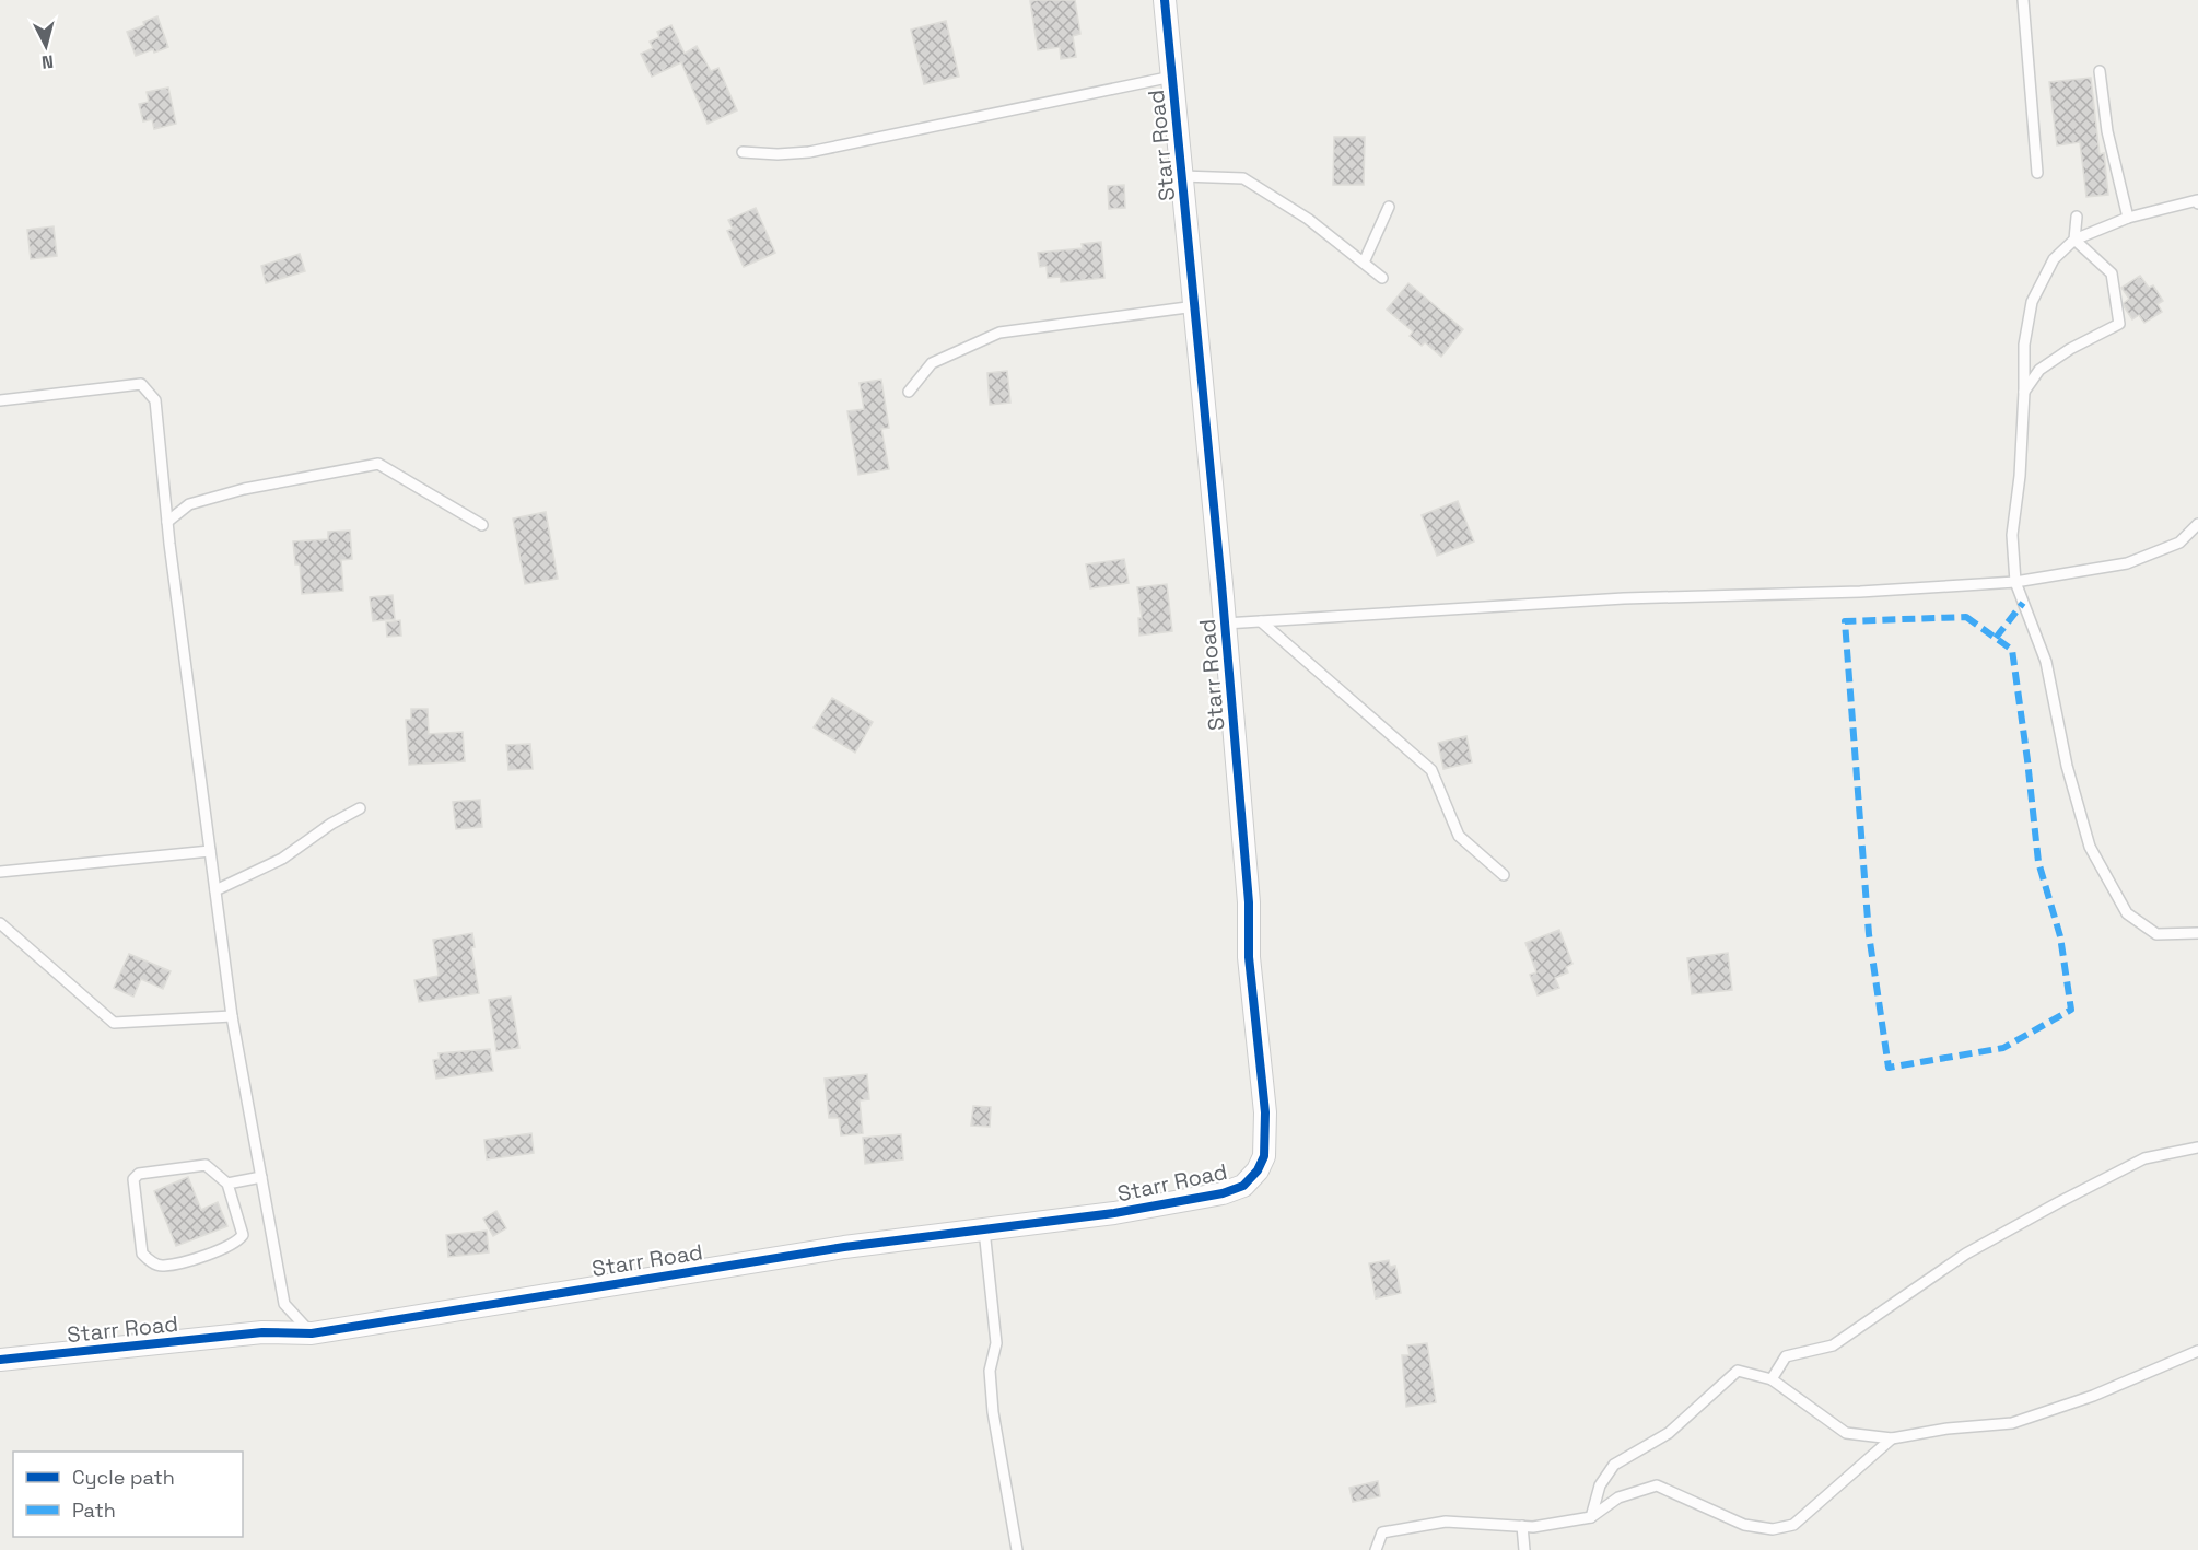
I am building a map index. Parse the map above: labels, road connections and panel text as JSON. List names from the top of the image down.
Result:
{
  "streets": {
    "street": ["Starr Road"]
  },
  "legend": ["Cycle path", "Path"],
  "north": "bottom"
}
